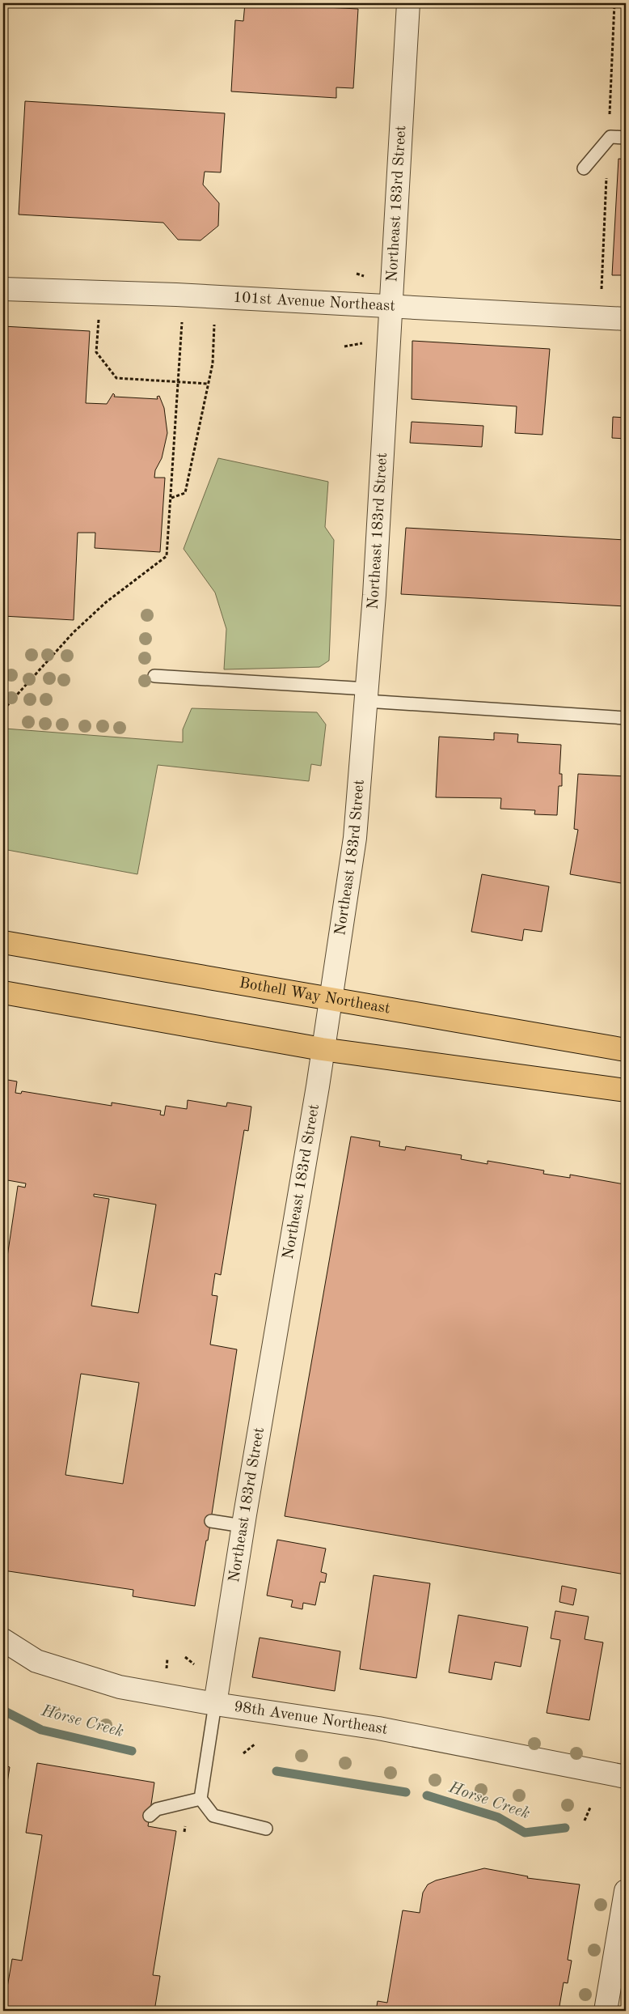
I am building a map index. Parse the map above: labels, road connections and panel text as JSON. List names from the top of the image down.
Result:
{
  "streets": {
    "main road": ["Bothell Way Northeast"],
    "street": ["Northeast 183rd Street", "101st Avenue Northeast", "98th Avenue Northeast"]
  },
  "crossings": [
    ["Northeast 183rd Street", "101st Avenue Northeast"],
    ["Northeast 183rd Street", "Bothell Way Northeast"],
    ["Northeast 183rd Street", "98th Avenue Northeast"]
  ],
  "water": ["Horse Creek"]
}
